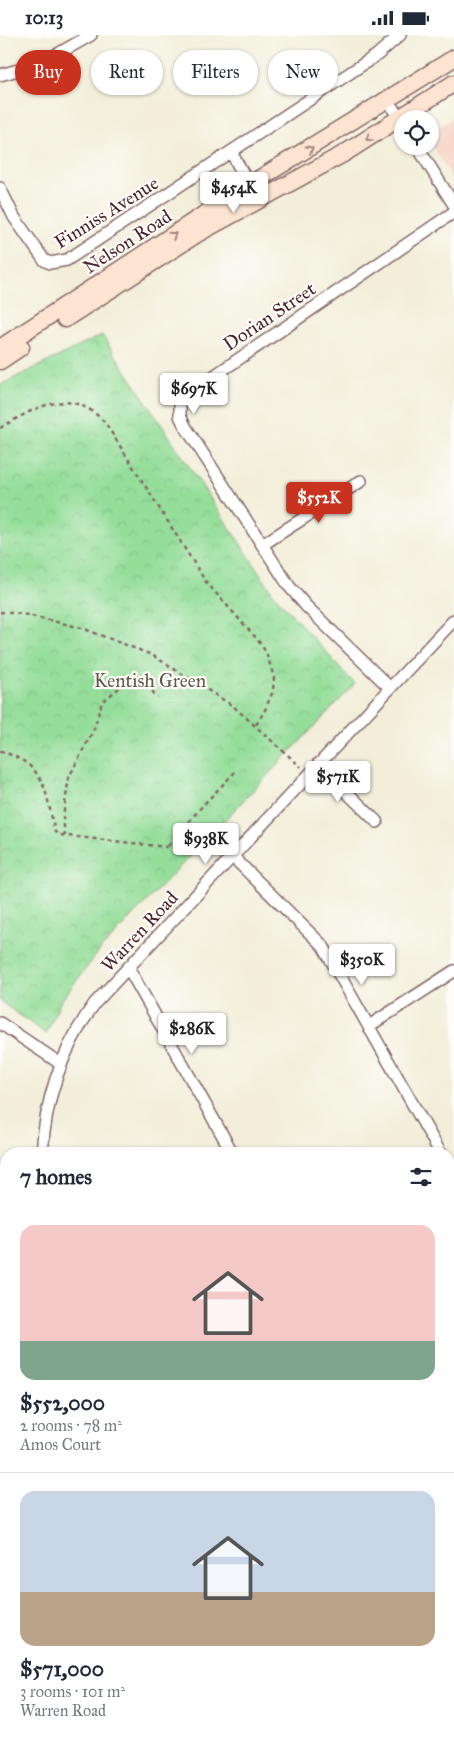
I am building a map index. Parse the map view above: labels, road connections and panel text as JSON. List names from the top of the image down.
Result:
{
  "streets": {
    "main road": ["Nelson Road"],
    "street": ["Finniss Avenue", "Dorian Street", "Warren Road"]
  },
  "crossings": [
    ["Dorian Street", "Warren Road"]
  ],
  "parks": ["Kentish Green"],
  "page": {
    "status": "10:13",
    "chip": [
      "Buy",
      "Rent",
      "Filters",
      "New"
    ],
    "price": [
      "$454K",
      "$697K",
      "$552K",
      "$571K",
      "$938K",
      "$350K",
      "$286K"
    ],
    "heading": "7 homes",
    "list": [
      {
        "name": "$552,000",
        "note": "2 rooms · 78 m² · Amos Court"
      },
      {
        "name": "$571,000",
        "note": "3 rooms · 101 m² · Warren Road"
      }
    ]
  }
}
